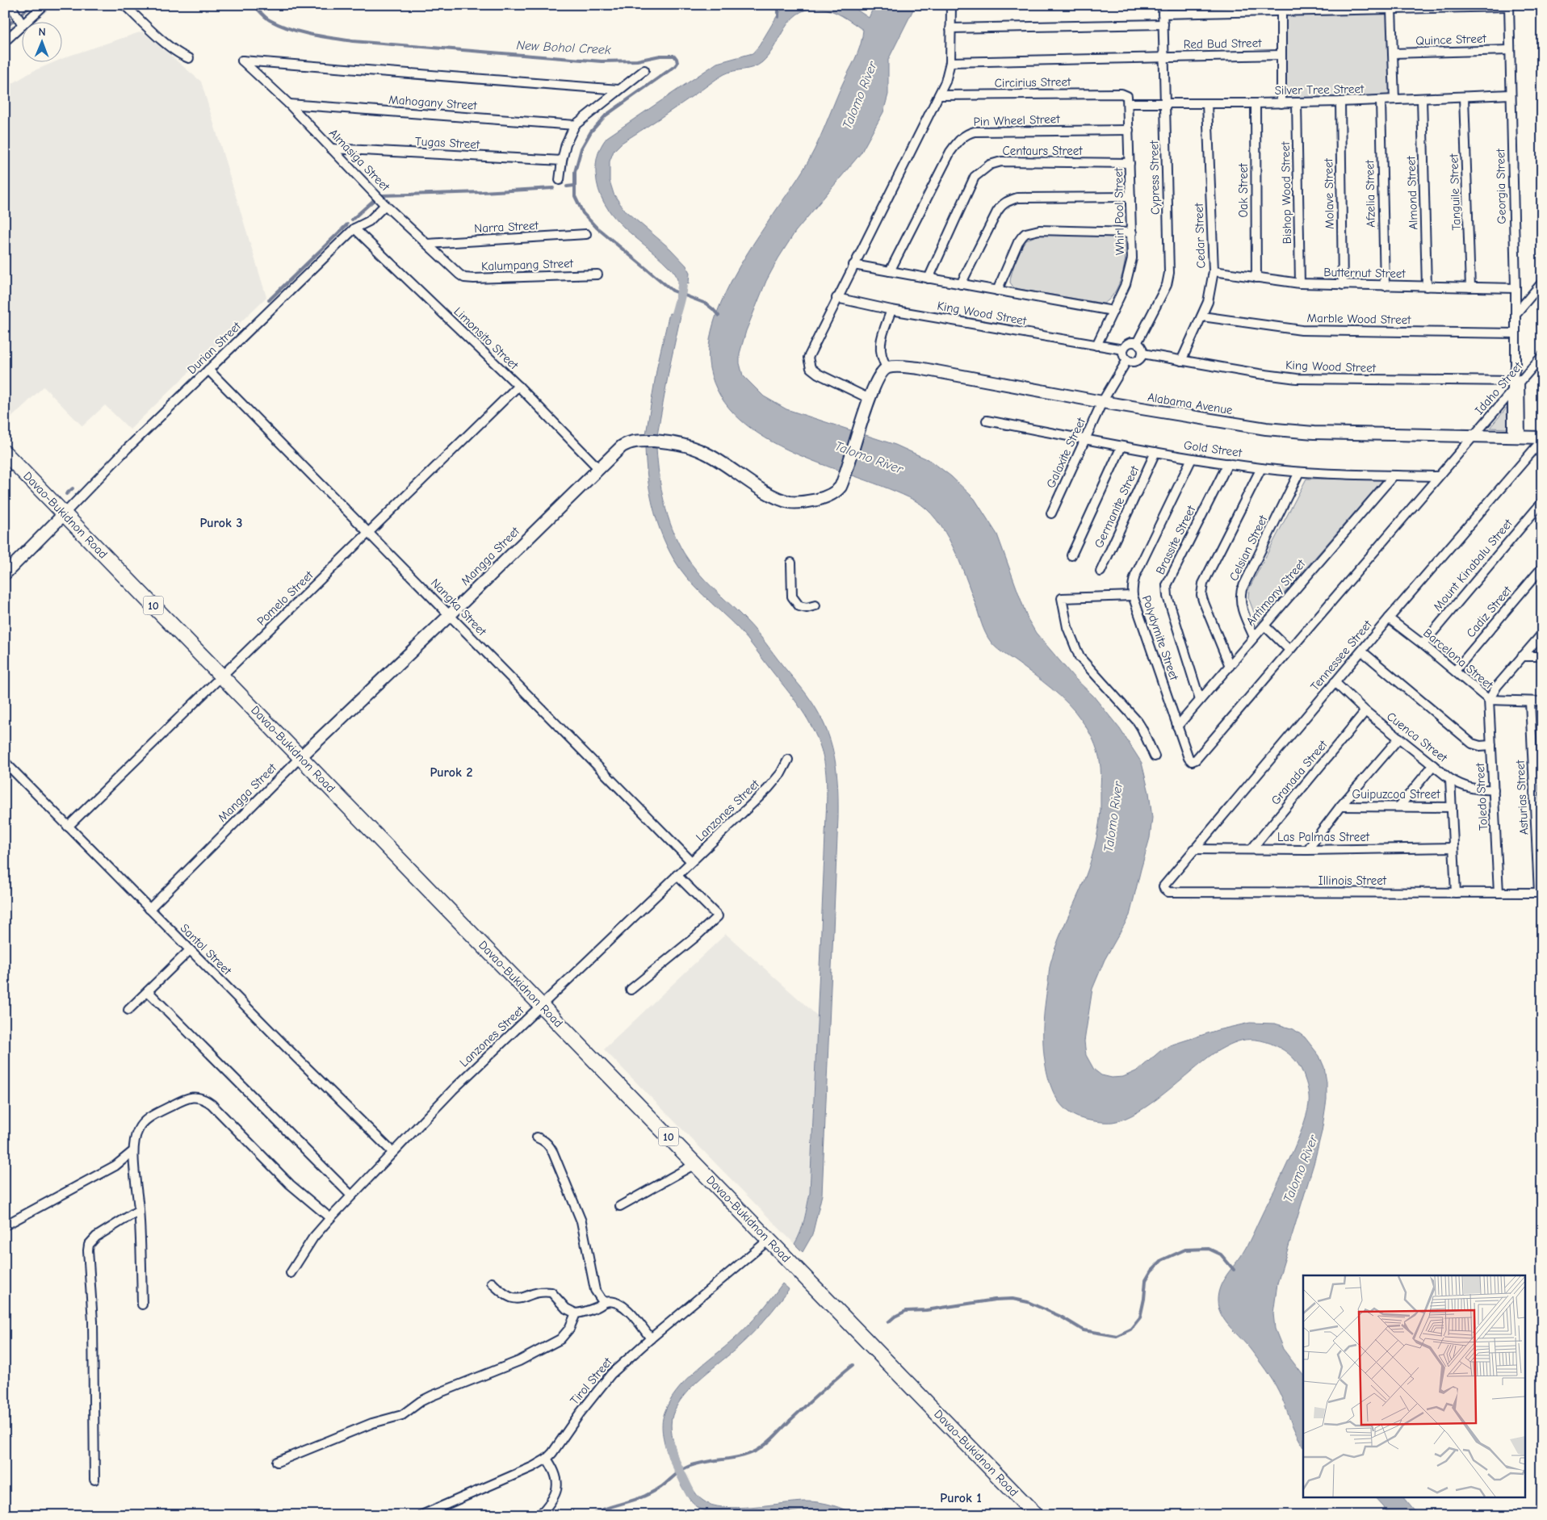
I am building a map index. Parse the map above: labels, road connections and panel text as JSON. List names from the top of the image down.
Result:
{
  "streets": {
    "highway": ["Davao-Bukidnon Road", "10"],
    "street": [
      "Quince Street",
      "Red Bud Street",
      "Circirius Street",
      "Silver Tree Street",
      "Mahogany Street",
      "Pin Wheel Street",
      "Tugas Street",
      "Centaurs Street",
      "Almasiga Street",
      "Cypress Street",
      "Georgia Street",
      "Oak Street",
      "Tanguile Street",
      "Bishop Wood Street",
      "Almond Street",
      "Molave Street",
      "Afzelia Street",
      "Whirl Pool Street",
      "Narra Street",
      "Cedar Street",
      "Kalumpang Street",
      "Butternut Street",
      "King Wood Street",
      "Marble Wood Street",
      "Limonsito Street",
      "Durian Street",
      "Idaho Street",
      "Alabama Avenue",
      "Gold Street",
      "Galaxite Street",
      "Germanite Street",
      "Brassite Street",
      "Celsian Street",
      "Mangga Street",
      "Mount Kinabalu Street",
      "Antimony Street",
      "Pomelo Street",
      "Nangka Street",
      "Cadiz Street",
      "Polydymite Street",
      "Tennessee Street",
      "Barcelona Street",
      "Cuenca Street",
      "Granada Street",
      "Guipuzcoa Street",
      "Toledo Street",
      "Asturias Street",
      "Lanzones Street",
      "Las Palmas Street",
      "Illinois Street",
      "Santol Street",
      "Tirol Street"
    ]
  },
  "crossings": [
    ["Quince Street", "Georgia Street"],
    ["Red Bud Street", "Cypress Street"],
    ["Circirius Street", "Whirl Pool Street"],
    ["Silver Tree Street", "Cypress Street"],
    ["Silver Tree Street", "Georgia Street"],
    ["Silver Tree Street", "Oak Street"],
    ["Silver Tree Street", "Tanguile Street"],
    ["Silver Tree Street", "Bishop Wood Street"],
    ["Silver Tree Street", "Almond Street"],
    ["Silver Tree Street", "Molave Street"],
    ["Silver Tree Street", "Afzelia Street"],
    ["Silver Tree Street", "Whirl Pool Street"],
    ["Silver Tree Street", "Cedar Street"],
    ["Mahogany Street", "Almasiga Street"],
    ["Pin Wheel Street", "Whirl Pool Street"],
    ["Tugas Street", "Almasiga Street"],
    ["Centaurs Street", "Whirl Pool Street"],
    ["Almasiga Street", "Narra Street"],
    ["Almasiga Street", "Kalumpang Street"],
    ["Almasiga Street", "Durian Street"],
    ["Cypress Street", "King Wood Street"],
    ["Georgia Street", "Butternut Street"],
    ["Georgia Street", "King Wood Street"],
    ["Georgia Street", "Marble Wood Street"],
    ["Georgia Street", "Idaho Street"],
    ["Georgia Street", "Alabama Avenue"],
    ["Oak Street", "Butternut Street"],
    ["Tanguile Street", "Butternut Street"],
    ["Bishop Wood Street", "Butternut Street"],
    ["Almond Street", "Butternut Street"],
    ["Molave Street", "Butternut Street"],
    ["Afzelia Street", "Butternut Street"],
    ["Whirl Pool Street", "King Wood Street"],
    ["Cedar Street", "Butternut Street"],
    ["Cedar Street", "King Wood Street"],
    ["Cedar Street", "Marble Wood Street"],
    ["King Wood Street", "Idaho Street"],
    ["Limonsito Street", "Durian Street"],
    ["Limonsito Street", "Mangga Street"],
    ["Limonsito Street", "Pomelo Street"],
    ["Durian Street", "Davao-Bukidnon Road"],
    ["Durian Street", "Nangka Street"],
    ["Idaho Street", "Alabama Avenue"],
    ["Idaho Street", "Gold Street"],
    ["Idaho Street", "Polydymite Street"],
    ["Alabama Avenue", "Galaxite Street"],
    ["Alabama Avenue", "Tennessee Street"],
    ["Gold Street", "Galaxite Street"],
    ["Gold Street", "Germanite Street"],
    ["Gold Street", "Brassite Street"],
    ["Gold Street", "Celsian Street"],
    ["Gold Street", "Antimony Street"],
    ["Gold Street", "Polydymite Street"],
    ["Davao-Bukidnon Road", "Mangga Street"],
    ["Davao-Bukidnon Road", "Pomelo Street"],
    ["Davao-Bukidnon Road", "Lanzones Street"],
    ["Davao-Bukidnon Road", "Tirol Street"],
    ["Brassite Street", "Antimony Street"],
    ["Celsian Street", "Antimony Street"],
    ["Mangga Street", "Nangka Street"],
    ["Mangga Street", "Santol Street"],
    ["Mount Kinabalu Street", "Barcelona Street"],
    ["Antimony Street", "Polydymite Street"],
    ["Pomelo Street", "Nangka Street"],
    ["Pomelo Street", "Santol Street"],
    ["Nangka Street", "Lanzones Street"],
    ["Cadiz Street", "Barcelona Street"],
    ["Tennessee Street", "Barcelona Street"],
    ["Tennessee Street", "Cuenca Street"],
    ["Tennessee Street", "Las Palmas Street"],
    ["Tennessee Street", "Illinois Street"],
    ["Barcelona Street", "Toledo Street"],
    ["Barcelona Street", "Asturias Street"],
    ["Cuenca Street", "Granada Street"],
    ["Cuenca Street", "Toledo Street"],
    ["Granada Street", "Las Palmas Street"],
    ["Toledo Street", "Illinois Street"],
    ["Asturias Street", "Illinois Street"],
    ["Lanzones Street", "Santol Street"]
  ],
  "districts": ["Purok 3", "Purok 2", "Purok 1"],
  "water": ["New Bohol Creek", "Talomo River"],
  "north": "top"
}
